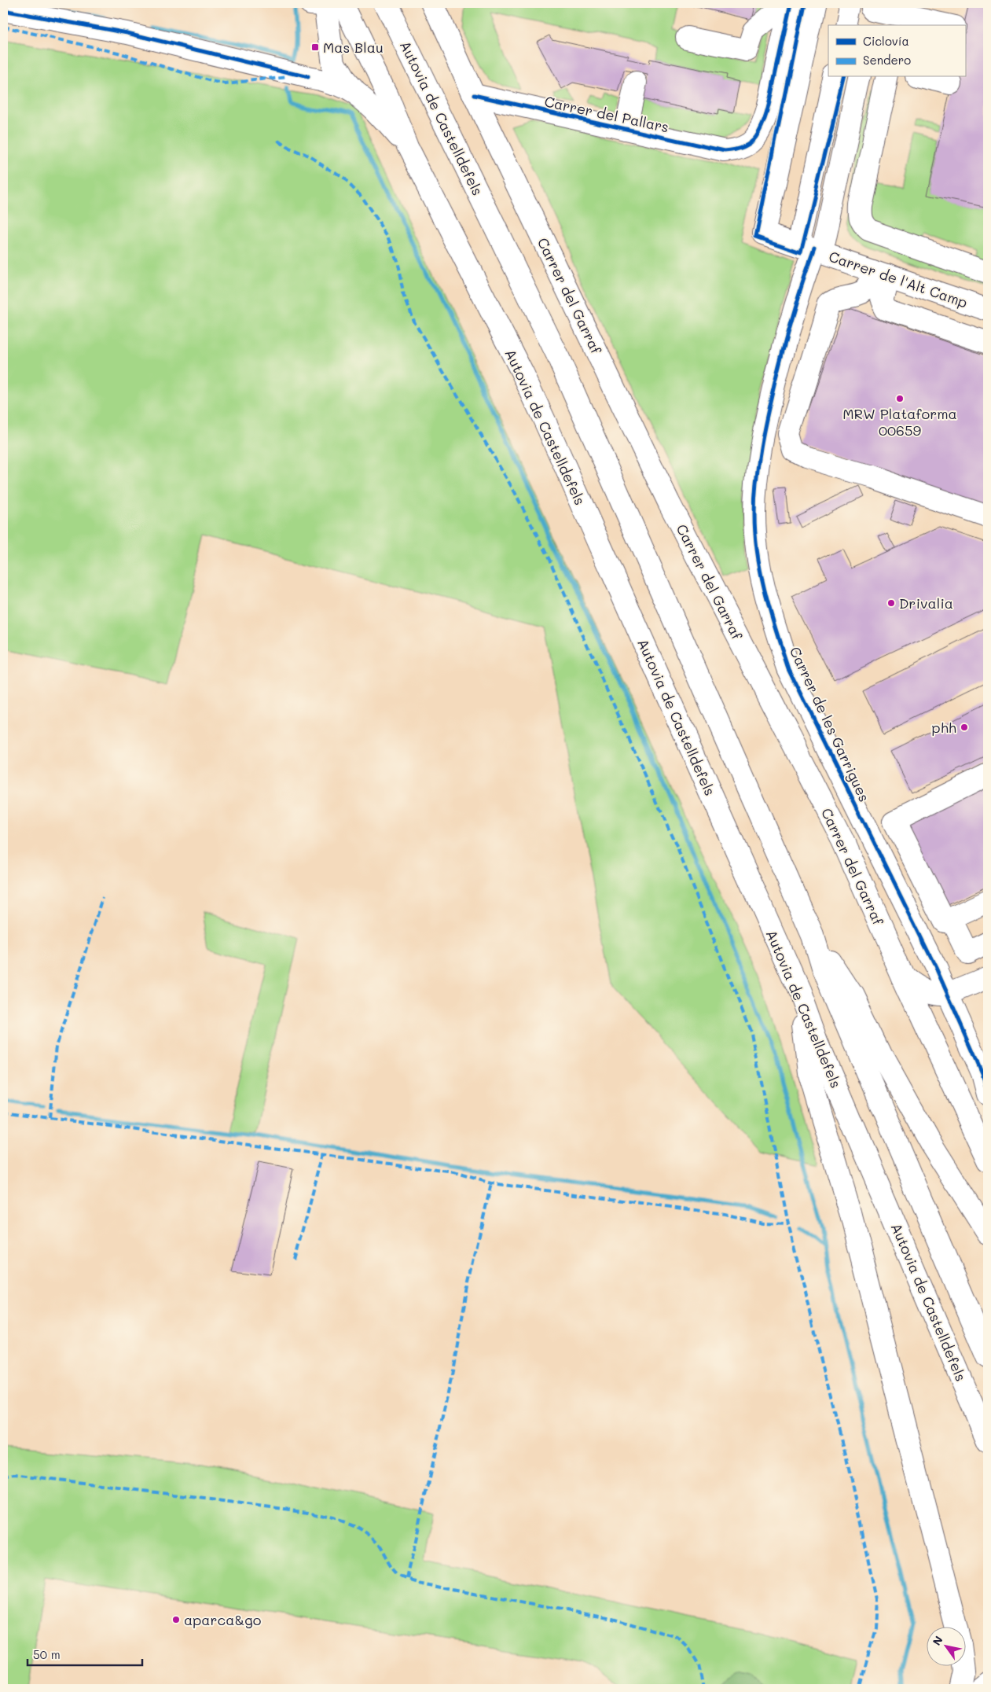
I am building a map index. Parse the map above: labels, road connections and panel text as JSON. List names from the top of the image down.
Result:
{
  "streets": {
    "main road": [
      "Carrer del Pallars",
      "Autovia de Castelldefels",
      "Carrer de l'Alt Camp",
      "Carrer del Garraf",
      "Carrer de les Garrigues"
    ]
  },
  "crossings": [
    ["Carrer del Pallars", "Carrer del Garraf"],
    ["Carrer de l'Alt Camp", "Carrer de les Garrigues"]
  ],
  "places": {
    "transit": ["Mas Blau"],
    "other": [
      "MRW Plataforma 00659",
      "Drivalia",
      "phh",
      "aparca&go"
    ]
  },
  "legend": ["Ciclovía", "Sendero"],
  "scale_bar": "50 m",
  "north": "top left"
}
